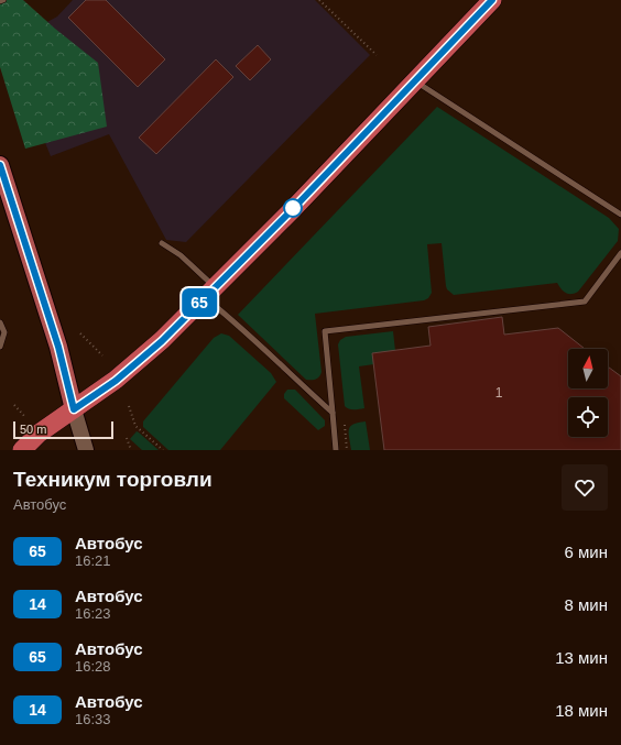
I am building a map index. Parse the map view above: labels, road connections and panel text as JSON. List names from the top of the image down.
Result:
{
  "lines": ["bus line 65"],
  "house_numbers": ["1"],
  "scale_bar": "50 m",
  "north": "top",
  "page": {
    "on_map": "65",
    "scale": "50 m",
    "heading": ["Техникум торговли", "Автобус"],
    "list": [
      {
        "mark": "65",
        "name": "Автобус",
        "note": "16:21",
        "value": "6 мин"
      },
      {
        "mark": "14",
        "name": "Автобус",
        "note": "16:23",
        "value": "8 мин"
      },
      {
        "mark": "65",
        "name": "Автобус",
        "note": "16:28",
        "value": "13 мин"
      },
      {
        "mark": "14",
        "name": "Автобус",
        "note": "16:33",
        "value": "18 мин"
      }
    ]
  }
}
